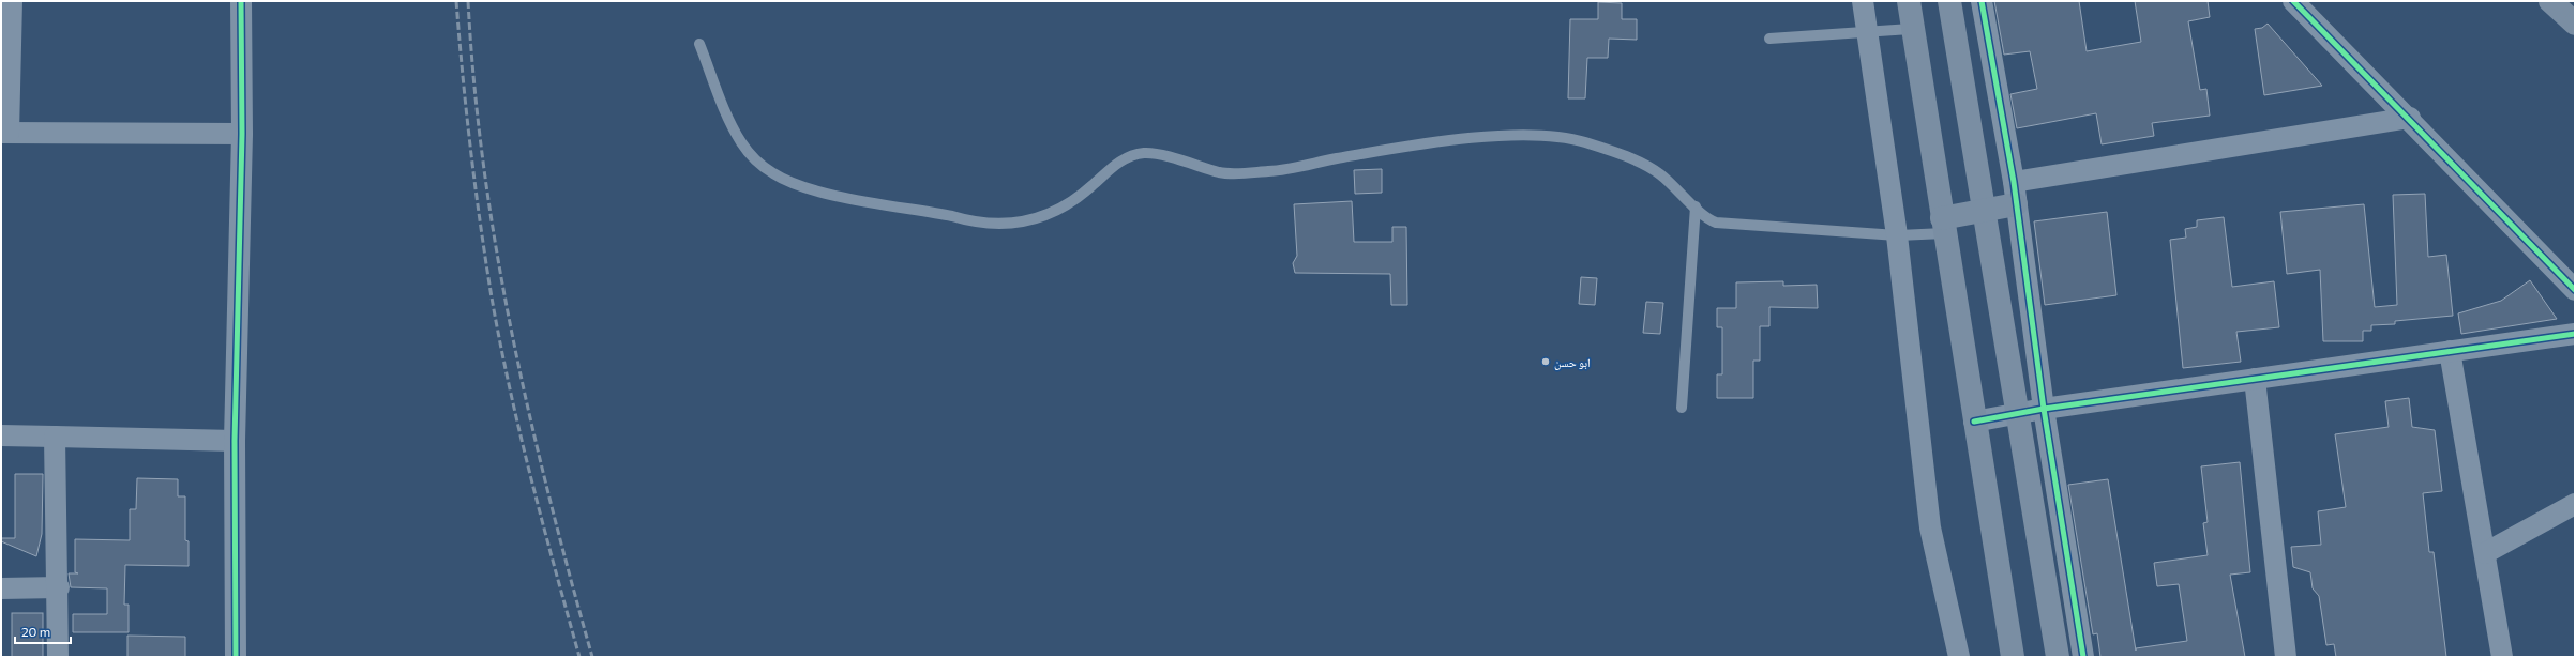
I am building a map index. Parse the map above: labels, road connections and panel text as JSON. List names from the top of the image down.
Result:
{
  "places": ["ابو حسن"],
  "scale_bar": "20 m"
}
